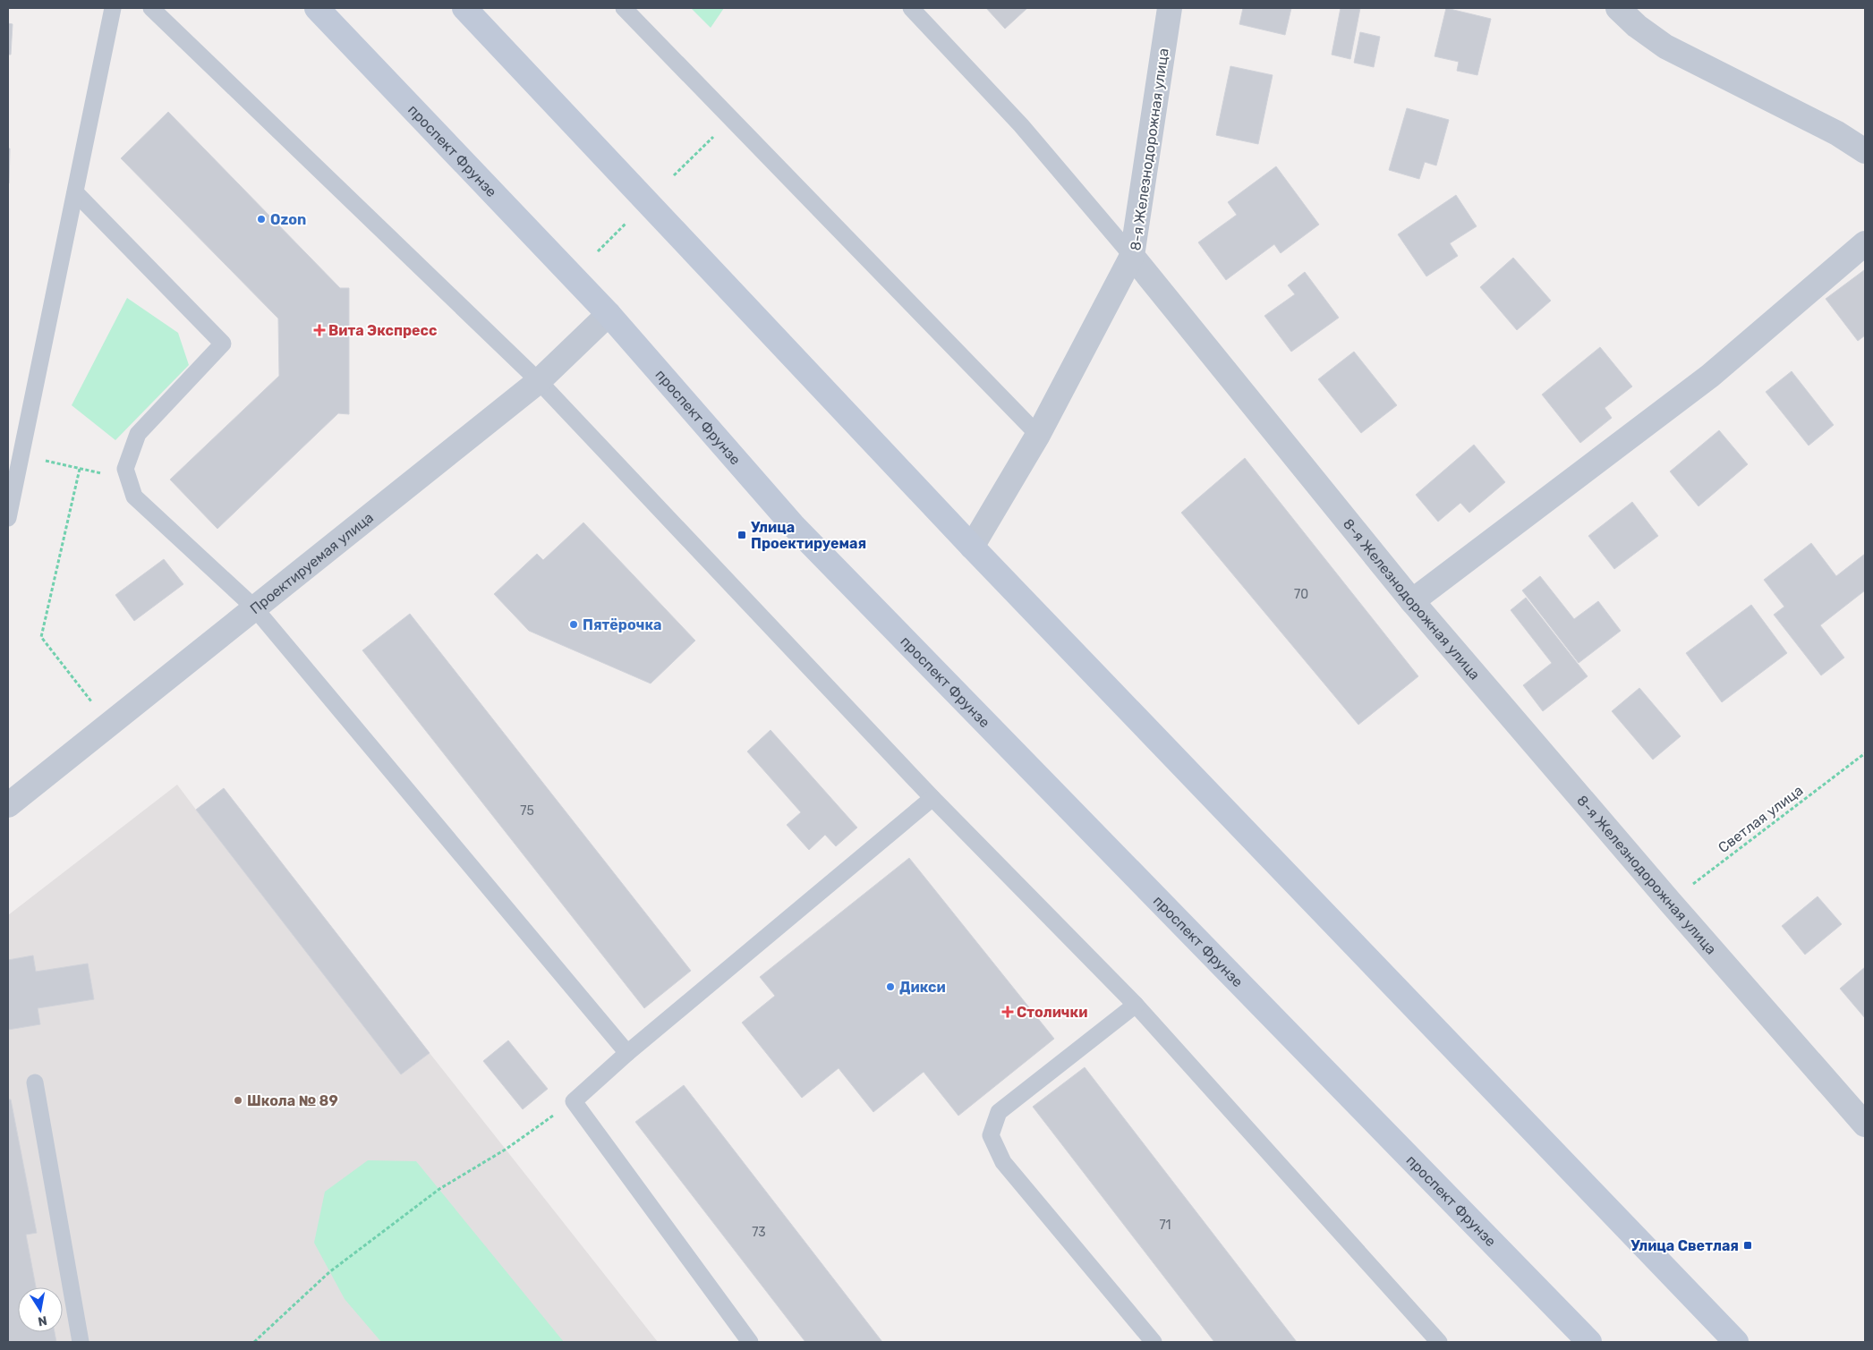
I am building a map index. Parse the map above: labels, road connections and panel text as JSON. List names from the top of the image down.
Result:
{
  "streets": {
    "main road": ["проспект Фрунзе"],
    "street": ["8-я Железнодорожная улица", "Проектируемая улица"],
    "path": ["Светлая улица"]
  },
  "crossings": [
    ["8-я Железнодорожная улица", "Светлая улица"],
    ["проспект Фрунзе", "Проектируемая улица"]
  ],
  "places": {
    "other": [
      "Ozon",
      "Пятёрочка",
      "Дикси",
      "Школа № 89"
    ],
    "health": ["Вита Экспресс", "Столички"],
    "transit": ["Улица Проектируемая", "Улица Светлая"]
  },
  "house_numbers": [
    "70",
    "75",
    "71",
    "73"
  ],
  "north": "bottom"
}
